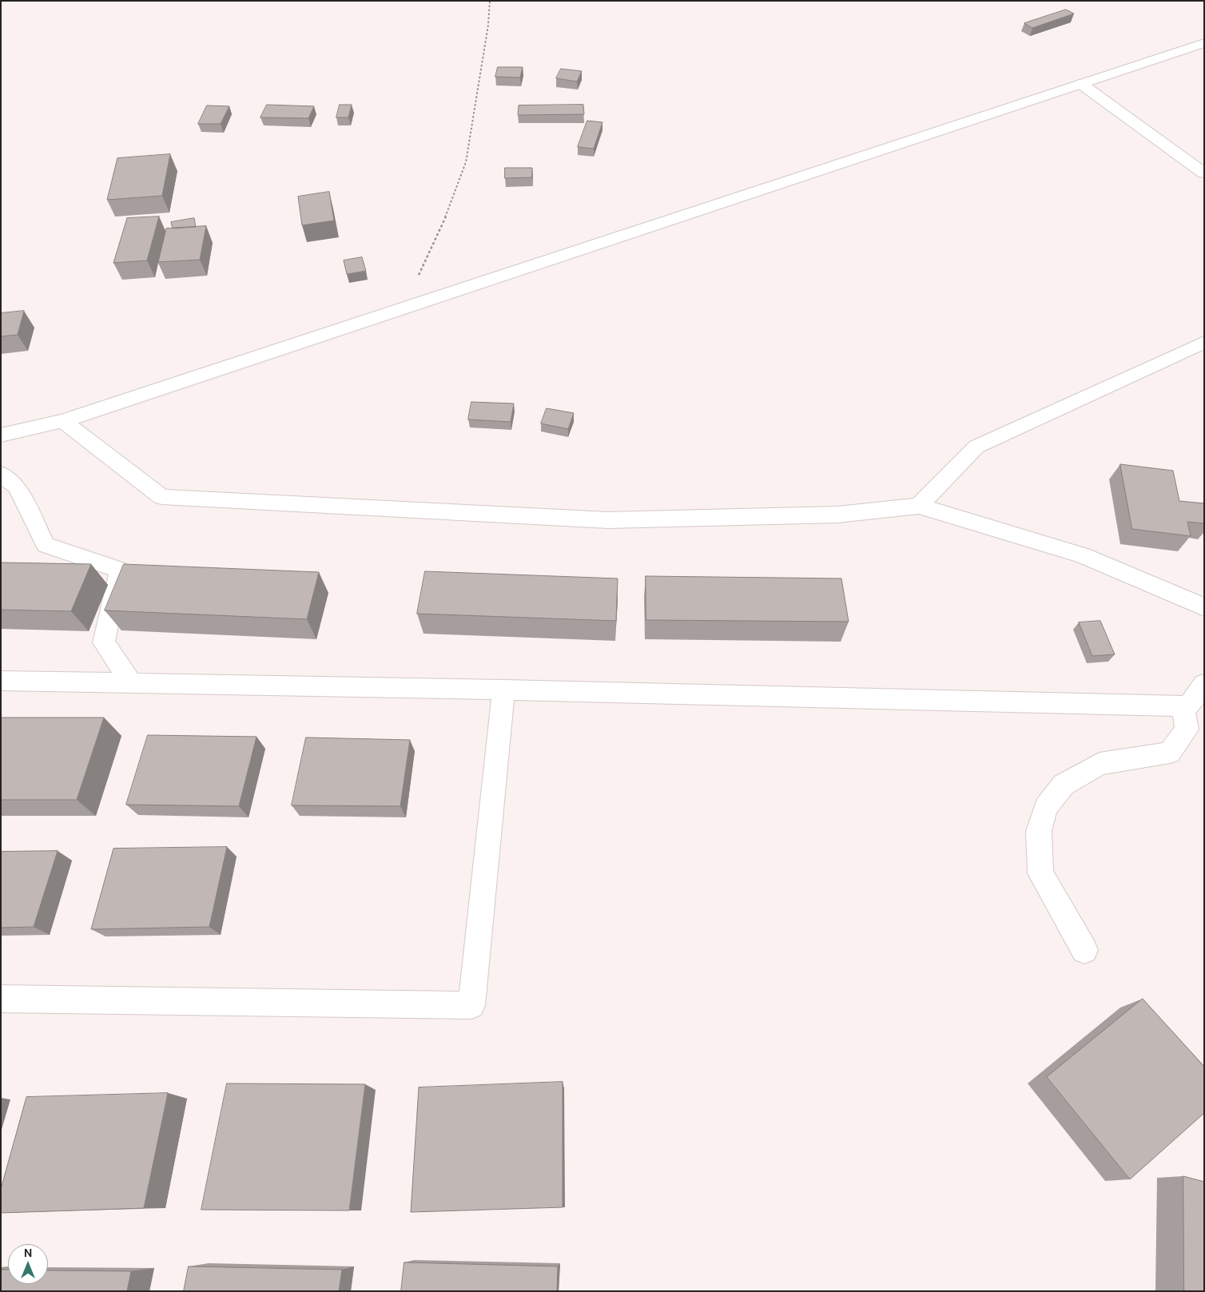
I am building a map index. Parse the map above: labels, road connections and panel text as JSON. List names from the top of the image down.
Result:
{
  "north": "top"
}
